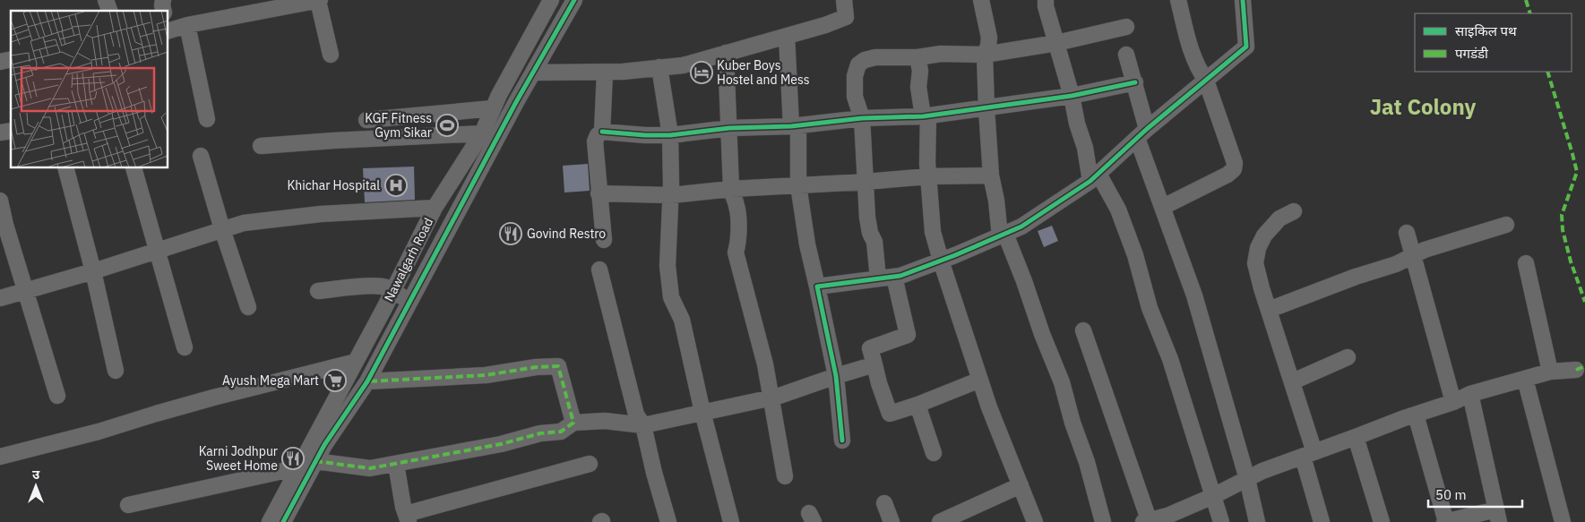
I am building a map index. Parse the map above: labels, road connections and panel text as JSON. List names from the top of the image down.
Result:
{
  "streets": {
    "street": ["Nawalgarh Road"]
  },
  "districts": ["Jat Colony"],
  "places": {
    "hotel": ["Kuber Boys Hostel and Mess"],
    "sports": ["KGF Fitness Gym Sikar"],
    "hospital": ["Khichar Hospital"],
    "restaurant": ["Govind Restro", "Karni Jodhpur Sweet Home"],
    "supermarket": ["Ayush Mega Mart"]
  },
  "legend": ["साइकिल पथ", "पगडंडी"],
  "scale_bar": "50 m",
  "north": "top"
}
